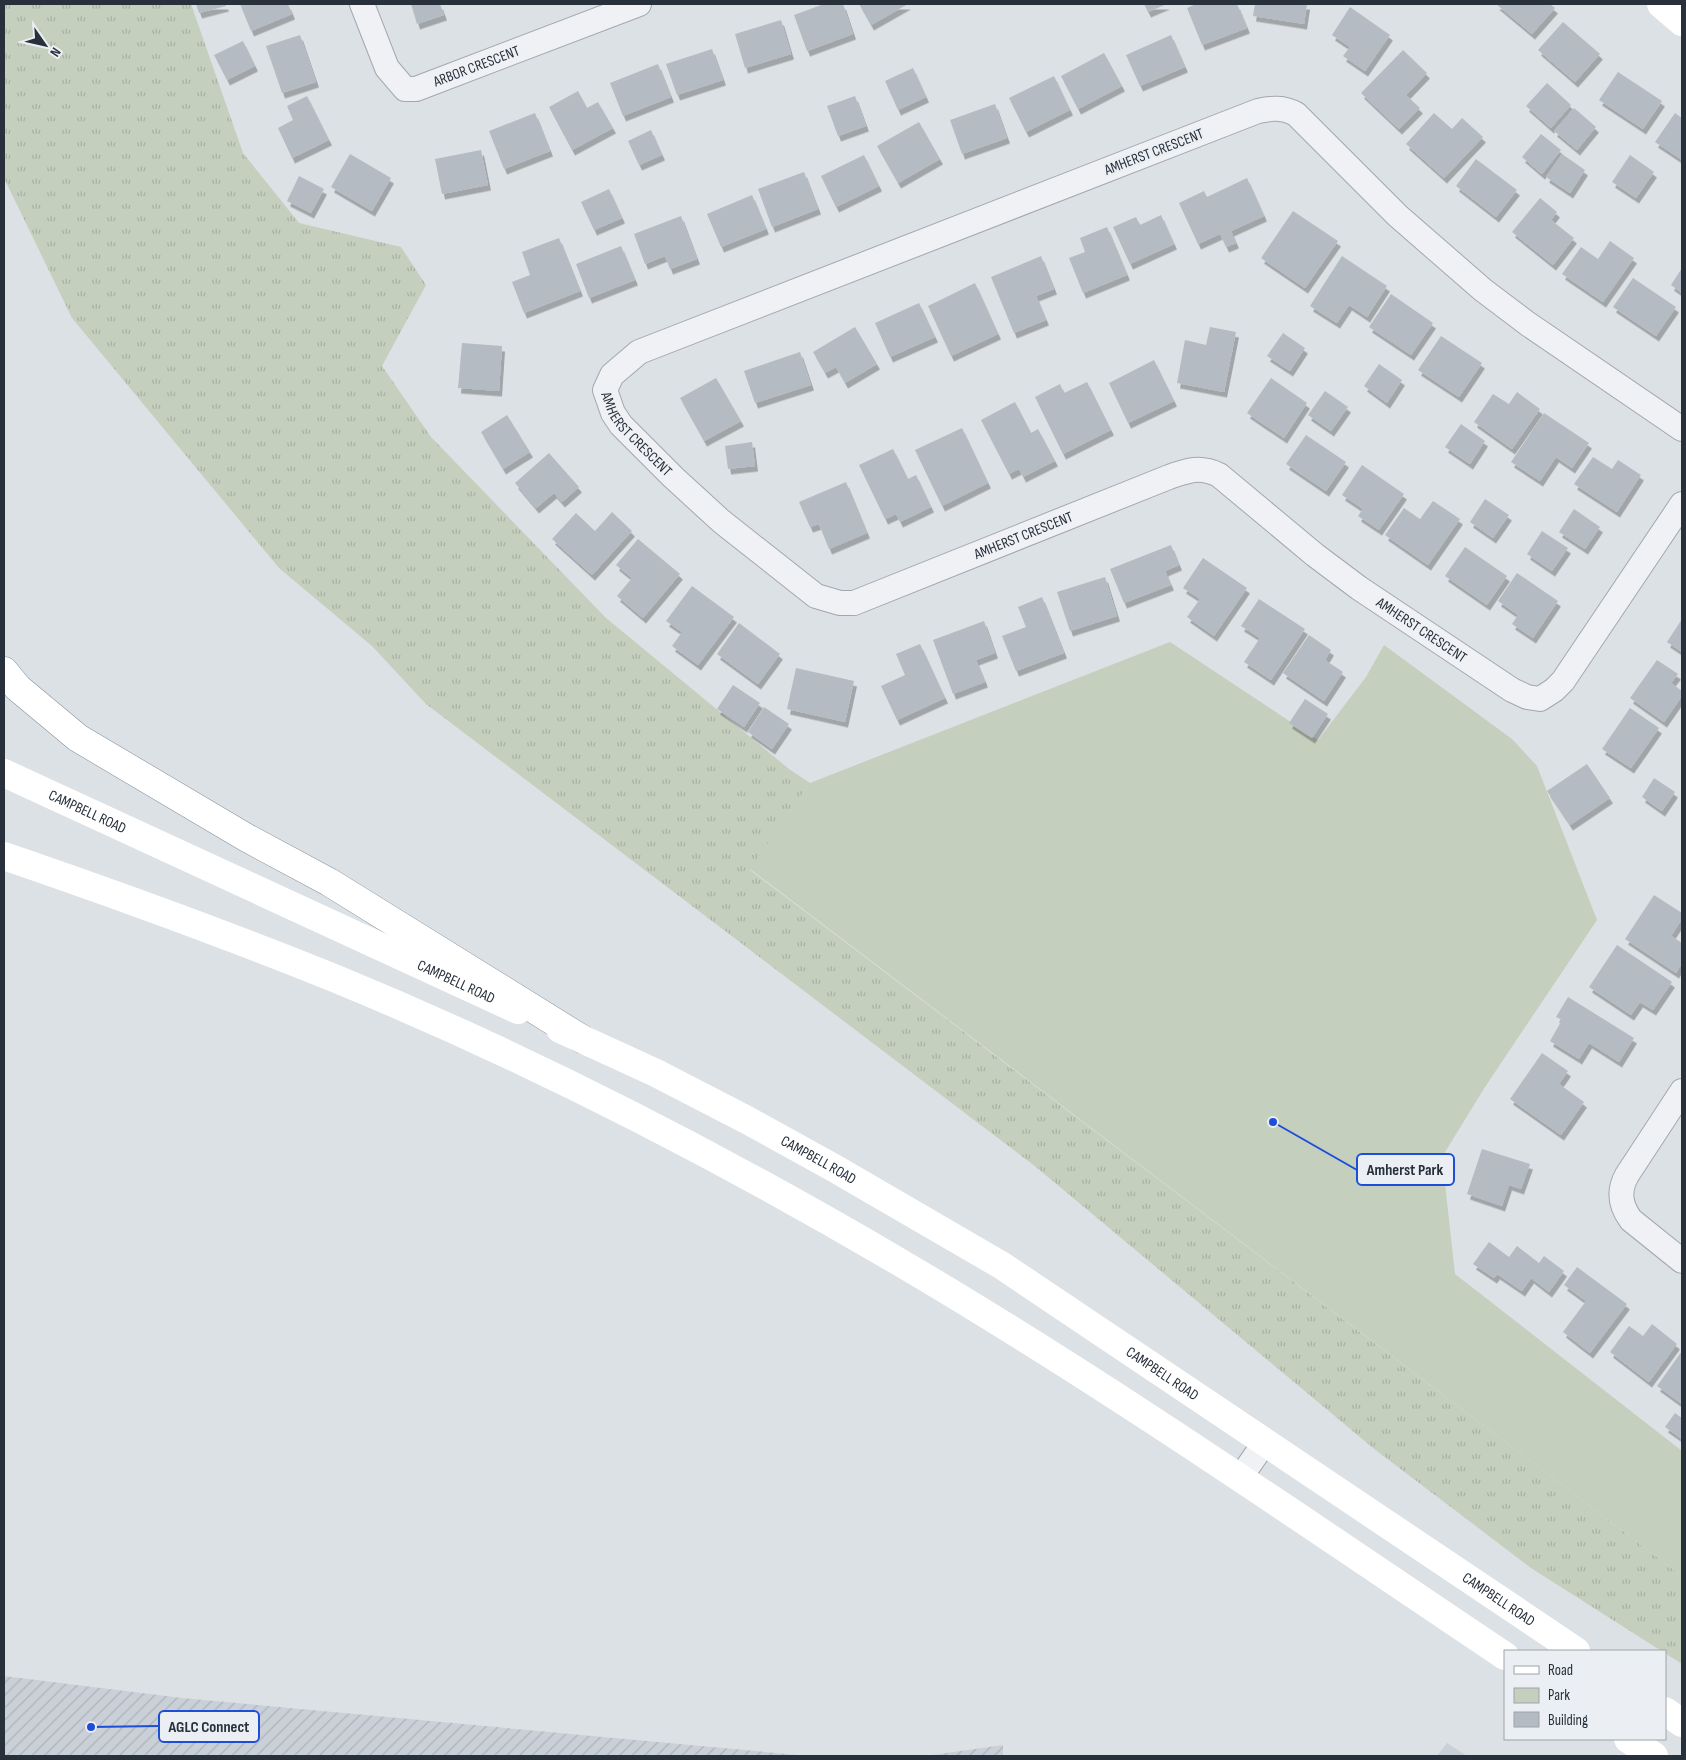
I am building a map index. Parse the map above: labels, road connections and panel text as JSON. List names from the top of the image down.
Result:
{
  "streets": {
    "main road": ["CAMPBELL ROAD"],
    "street": ["ARBOR CRESCENT", "AMHERST CRESCENT"]
  },
  "places": ["Amherst Park", "AGLC Connect"],
  "legend": ["Road", "Park", "Building"],
  "north": "bottom right"
}
